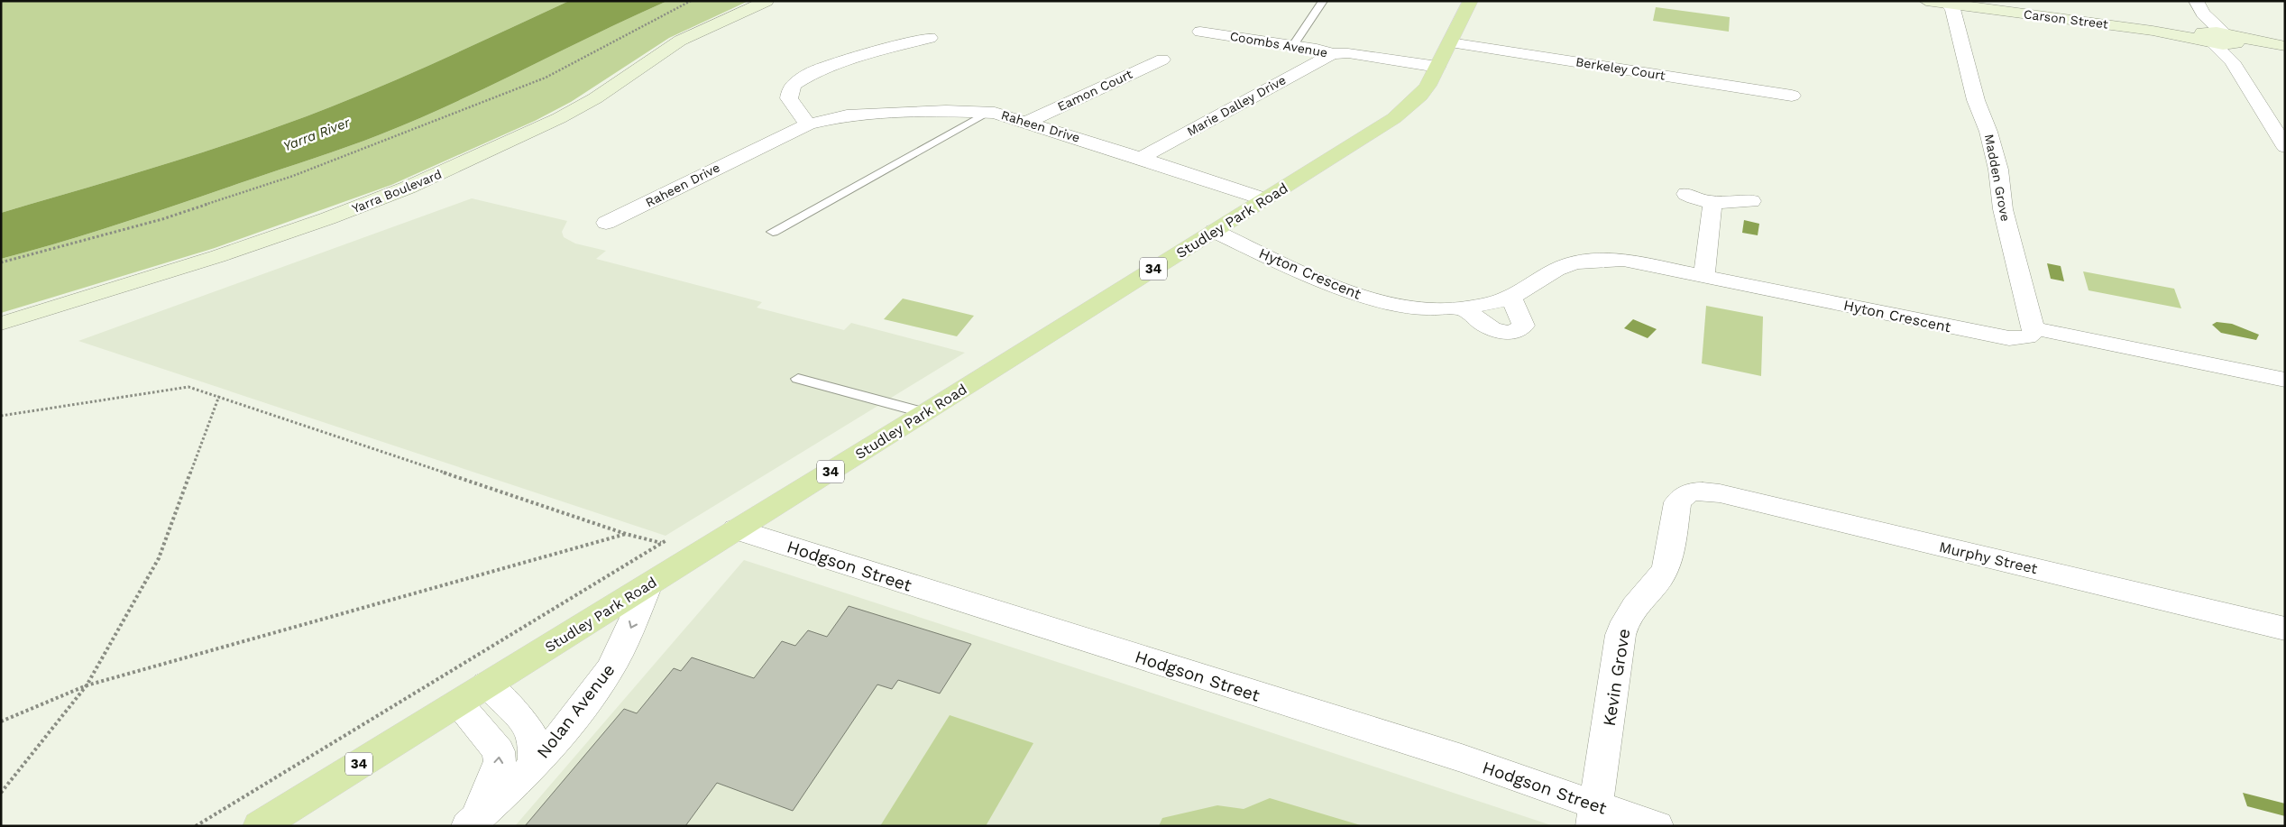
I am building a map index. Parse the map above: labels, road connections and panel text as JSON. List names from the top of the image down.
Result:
{
  "streets": {
    "main road": [
      "Carson Street",
      "Yarra Boulevard",
      "Studley Park Road",
      "34"
    ],
    "street": [
      "Coombs Avenue",
      "Berkeley Court",
      "Eamon Court",
      "Marie Dalley Drive",
      "Raheen Drive",
      "Madden Grove",
      "Hyton Crescent",
      "Murphy Street",
      "Hodgson Street",
      "Kevin Grove",
      "Nolan Avenue"
    ]
  },
  "crossings": [
    ["Carson Street", "Madden Grove"],
    ["Coombs Avenue", "Marie Dalley Drive"],
    ["Coombs Avenue", "Studley Park Road"],
    ["Berkeley Court", "Studley Park Road"],
    ["Eamon Court", "Raheen Drive"],
    ["Marie Dalley Drive", "Raheen Drive"],
    ["Raheen Drive", "Studley Park Road"],
    ["Madden Grove", "Hyton Crescent"],
    ["Studley Park Road", "Hyton Crescent"],
    ["Studley Park Road", "Hodgson Street"],
    ["Studley Park Road", "Nolan Avenue"],
    ["Murphy Street", "Kevin Grove"],
    ["Hodgson Street", "Kevin Grove"]
  ],
  "water": ["Yarra River"]
}
